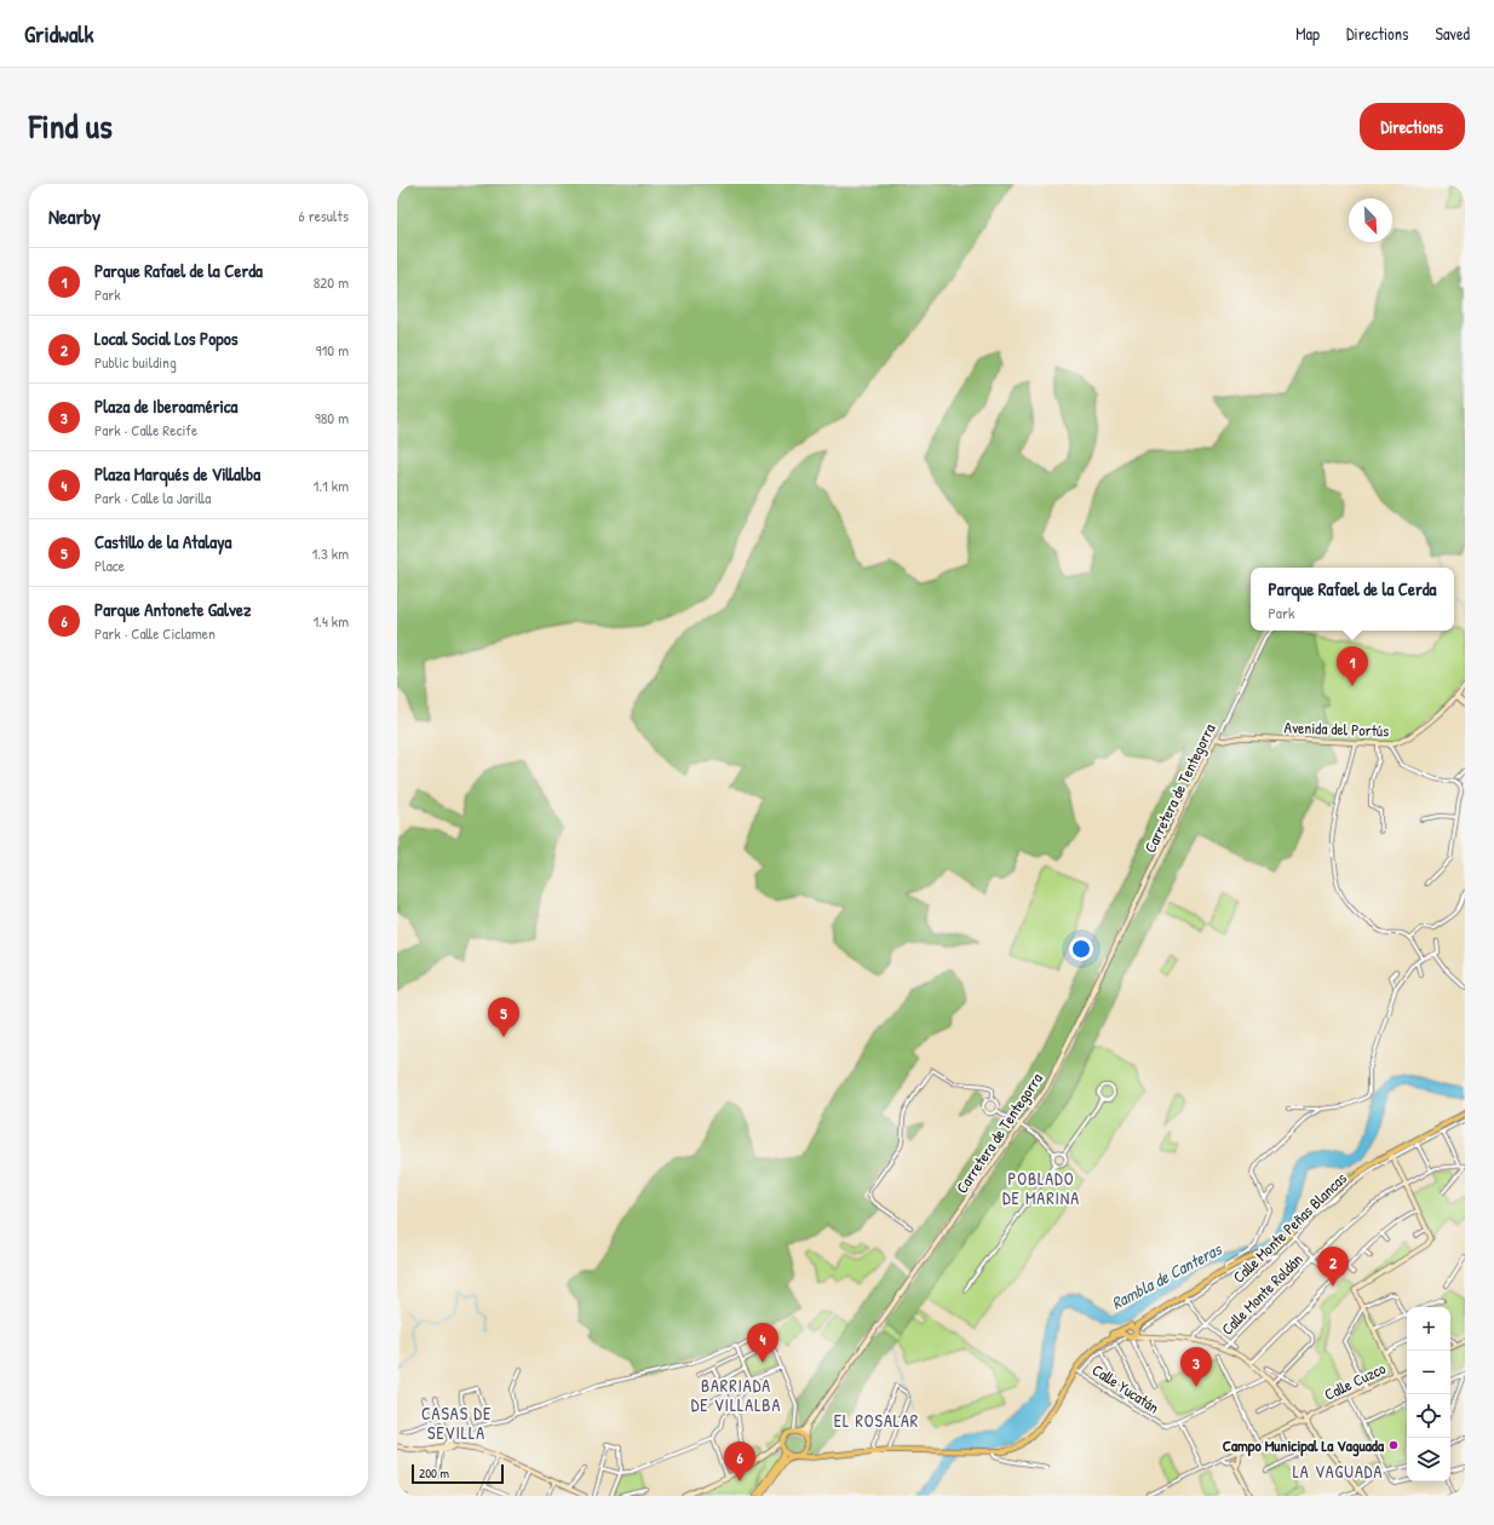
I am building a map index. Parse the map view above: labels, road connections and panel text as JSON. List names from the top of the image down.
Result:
{
  "streets": {
    "main road": [
      "Avenida del Portús",
      "Carretera de Tentegorra",
      "Calle Monte Peñas Blancas",
      "Calle Cuzco"
    ],
    "street": ["Calle Monte Roldán", "Calle Yucatán"]
  },
  "crossings": [
    ["Avenida del Portús", "Carretera de Tentegorra"]
  ],
  "districts": [
    "POBLADO DE MARINA",
    "BARRIADA DE VILLALBA",
    "CASAS DE SEVILLA",
    "EL ROSALAR",
    "LA VAGUADA"
  ],
  "water": ["Rambla de Canteras"],
  "places": ["Campo Municipal La Vaguada"],
  "scale_bar": "200 m",
  "north": "bottom right",
  "page": {
    "header": "Gridwalk",
    "nav": ["Map", "Directions", "Saved"],
    "title": "Find us",
    "buttons": "Directions",
    "heading": ["Nearby", "6 results"],
    "list": [
      {
        "mark": "1",
        "name": "Parque Rafael de la Cerda",
        "note": "Park",
        "value": "820 m"
      },
      {
        "mark": "2",
        "name": "Local Social Los Popos",
        "note": "Public building",
        "value": "910 m"
      },
      {
        "mark": "3",
        "name": "Plaza de Iberoamérica",
        "note": "Park · Calle Recife",
        "value": "980 m"
      },
      {
        "mark": "4",
        "name": "Plaza Marqués de Villalba",
        "note": "Park · Calle la Jarilla",
        "value": "1.1 km"
      },
      {
        "mark": "5",
        "name": "Castillo de la Atalaya",
        "note": "Place",
        "value": "1.3 km"
      },
      {
        "mark": "6",
        "name": "Parque Antonete Galvez",
        "note": "Park · Calle Ciclamen",
        "value": "1.4 km"
      }
    ],
    "popup": ["Parque Rafael de la Cerda", "Park"],
    "pins": [
      "1",
      "5",
      "2",
      "4",
      "3",
      "6"
    ],
    "map_buttons": ["+", "−"],
    "scale": "200 m"
  }
}
